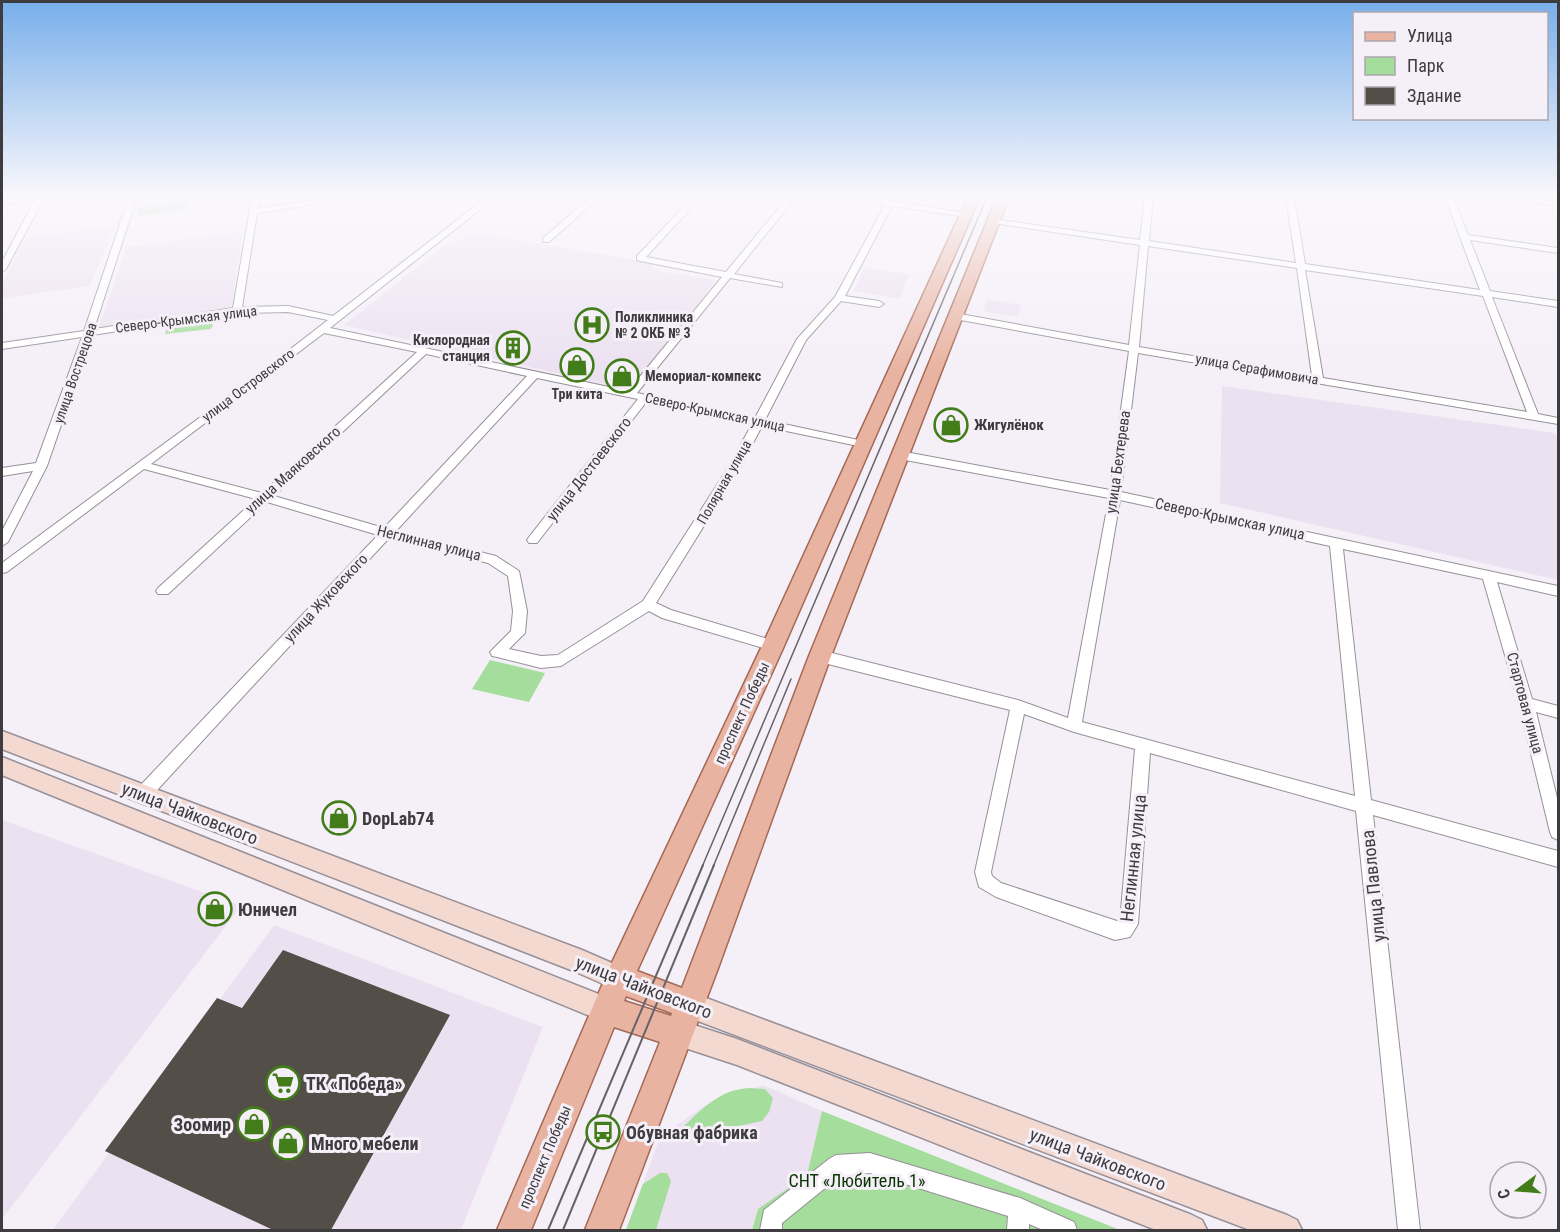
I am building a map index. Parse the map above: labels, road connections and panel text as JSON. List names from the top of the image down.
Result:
{
  "streets": {
    "main road": ["проспект Победы", "улица Чайковского"],
    "street": [
      "Северо-Крымская улица",
      "улица Серафимовича",
      "улица Вострецова",
      "улица Островского",
      "улица Бехтерева",
      "улица Достоевского",
      "улица Маяковского",
      "Полярная улица",
      "Неглинная улица",
      "улица Жуковского",
      "Стартовая улица",
      "улица Павлова"
    ]
  },
  "crossings": [
    ["Северо-Крымская улица", "улица Вострецова"],
    ["Северо-Крымская улица", "улица Островского"],
    ["Северо-Крымская улица", "улица Бехтерева"],
    ["Северо-Крымская улица", "улица Достоевского"],
    ["Северо-Крымская улица", "улица Маяковского"],
    ["Северо-Крымская улица", "Полярная улица"],
    ["Северо-Крымская улица", "улица Жуковского"],
    ["Северо-Крымская улица", "Стартовая улица"],
    ["Северо-Крымская улица", "проспект Победы"],
    ["Северо-Крымская улица", "улица Павлова"],
    ["улица Серафимовича", "улица Бехтерева"],
    ["улица Островского", "Неглинная улица"],
    ["улица Маяковского", "Неглинная улица"],
    ["Полярная улица", "Неглинная улица"],
    ["Неглинная улица", "улица Жуковского"],
    ["улица Жуковского", "улица Чайковского"],
    ["проспект Победы", "улица Чайковского"]
  ],
  "parks": ["СНТ «Любитель 1»"],
  "places": {
    "hospital": ["Поликлиника № 2 ОКБ № 3"],
    "building": ["Кислородная станция"],
    "shop": [
      "Три кита",
      "Мемориал-компекс",
      "Жигулёнок",
      "DopLab74",
      "Юничел",
      "Зоомир",
      "Много мебели"
    ],
    "supermarket": ["ТК «Победа»"],
    "bus stop": ["Обувная фабрика"]
  },
  "legend": ["Улица", "Парк", "Здание"],
  "north": "left"
}
